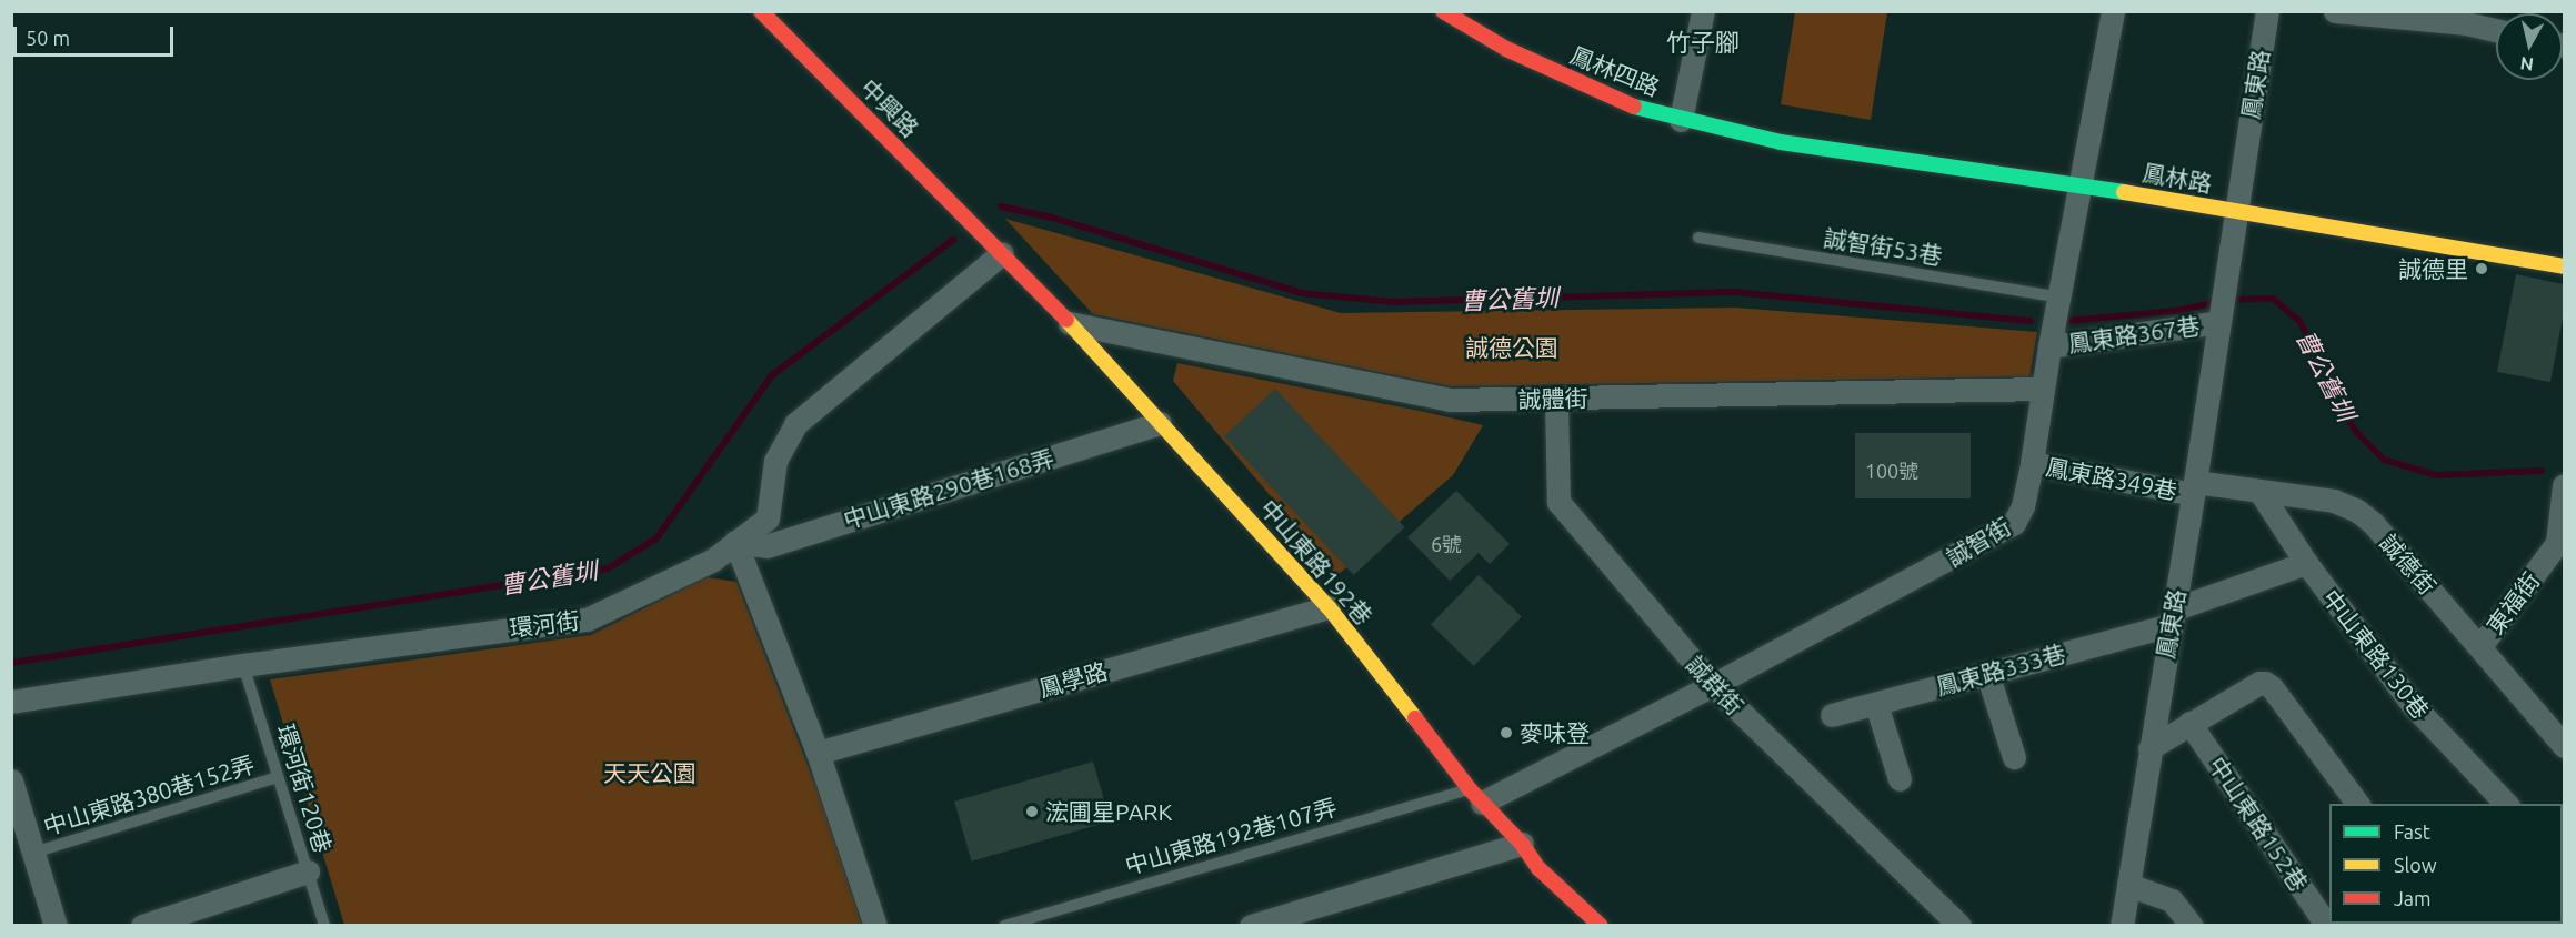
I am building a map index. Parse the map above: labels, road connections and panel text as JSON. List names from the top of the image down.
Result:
{
  "streets": {
    "street": [
      "鳳林四路",
      "鳳東路",
      "中興路",
      "鳳林路",
      "鳳東路367巷",
      "誠體街",
      "鳳東路349巷",
      "中山東路290巷168弄",
      "誠智街",
      "中山東路192巷",
      "誠德街",
      "東福街",
      "環河街",
      "中山東路130巷",
      "鳳東路333巷",
      "鳳學路",
      "誠群街",
      "中山東路152巷"
    ],
    "lane": [
      "誠智街53巷",
      "環河街120巷",
      "中山東路380巷152弄",
      "中山東路192巷107弄"
    ]
  },
  "crossings": [
    ["鳳林四路", "鳳林路"],
    ["鳳東路", "鳳林路"],
    ["鳳東路", "鳳東路367巷"],
    ["鳳東路", "鳳東路349巷"],
    ["鳳東路", "誠德街"],
    ["鳳東路", "鳳東路333巷"],
    ["中興路", "中山東路192巷"],
    ["鳳林路", "誠智街"],
    ["誠智街53巷", "誠智街"],
    ["鳳東路367巷", "誠智街"],
    ["誠體街", "誠智街"],
    ["誠體街", "中山東路192巷"],
    ["誠體街", "誠群街"],
    ["鳳東路349巷", "誠智街"],
    ["鳳東路349巷", "誠德街"],
    ["中山東路290巷168弄", "中山東路192巷"],
    ["中山東路290巷168弄", "環河街"],
    ["誠智街", "中山東路192巷"],
    ["誠智街", "誠群街"],
    ["誠智街", "中山東路192巷107弄"],
    ["中山東路192巷", "環河街"],
    ["中山東路192巷", "鳳學路"],
    ["中山東路192巷", "中山東路192巷107弄"],
    ["誠德街", "東福街"],
    ["誠德街", "中山東路130巷"],
    ["環河街", "環河街120巷"],
    ["中山東路130巷", "鳳東路333巷"],
    ["環河街120巷", "中山東路380巷152弄"]
  ],
  "districts": ["竹子腳"],
  "water": ["曹公舊圳"],
  "parks": ["誠德公園", "天天公園"],
  "places": ["誠德里", "麥味登", "浤圃星PARK"],
  "house_numbers": ["100號", "6號"],
  "legend": ["Fast", "Slow", "Jam"],
  "scale_bar": "50 m",
  "north": "bottom"
}
